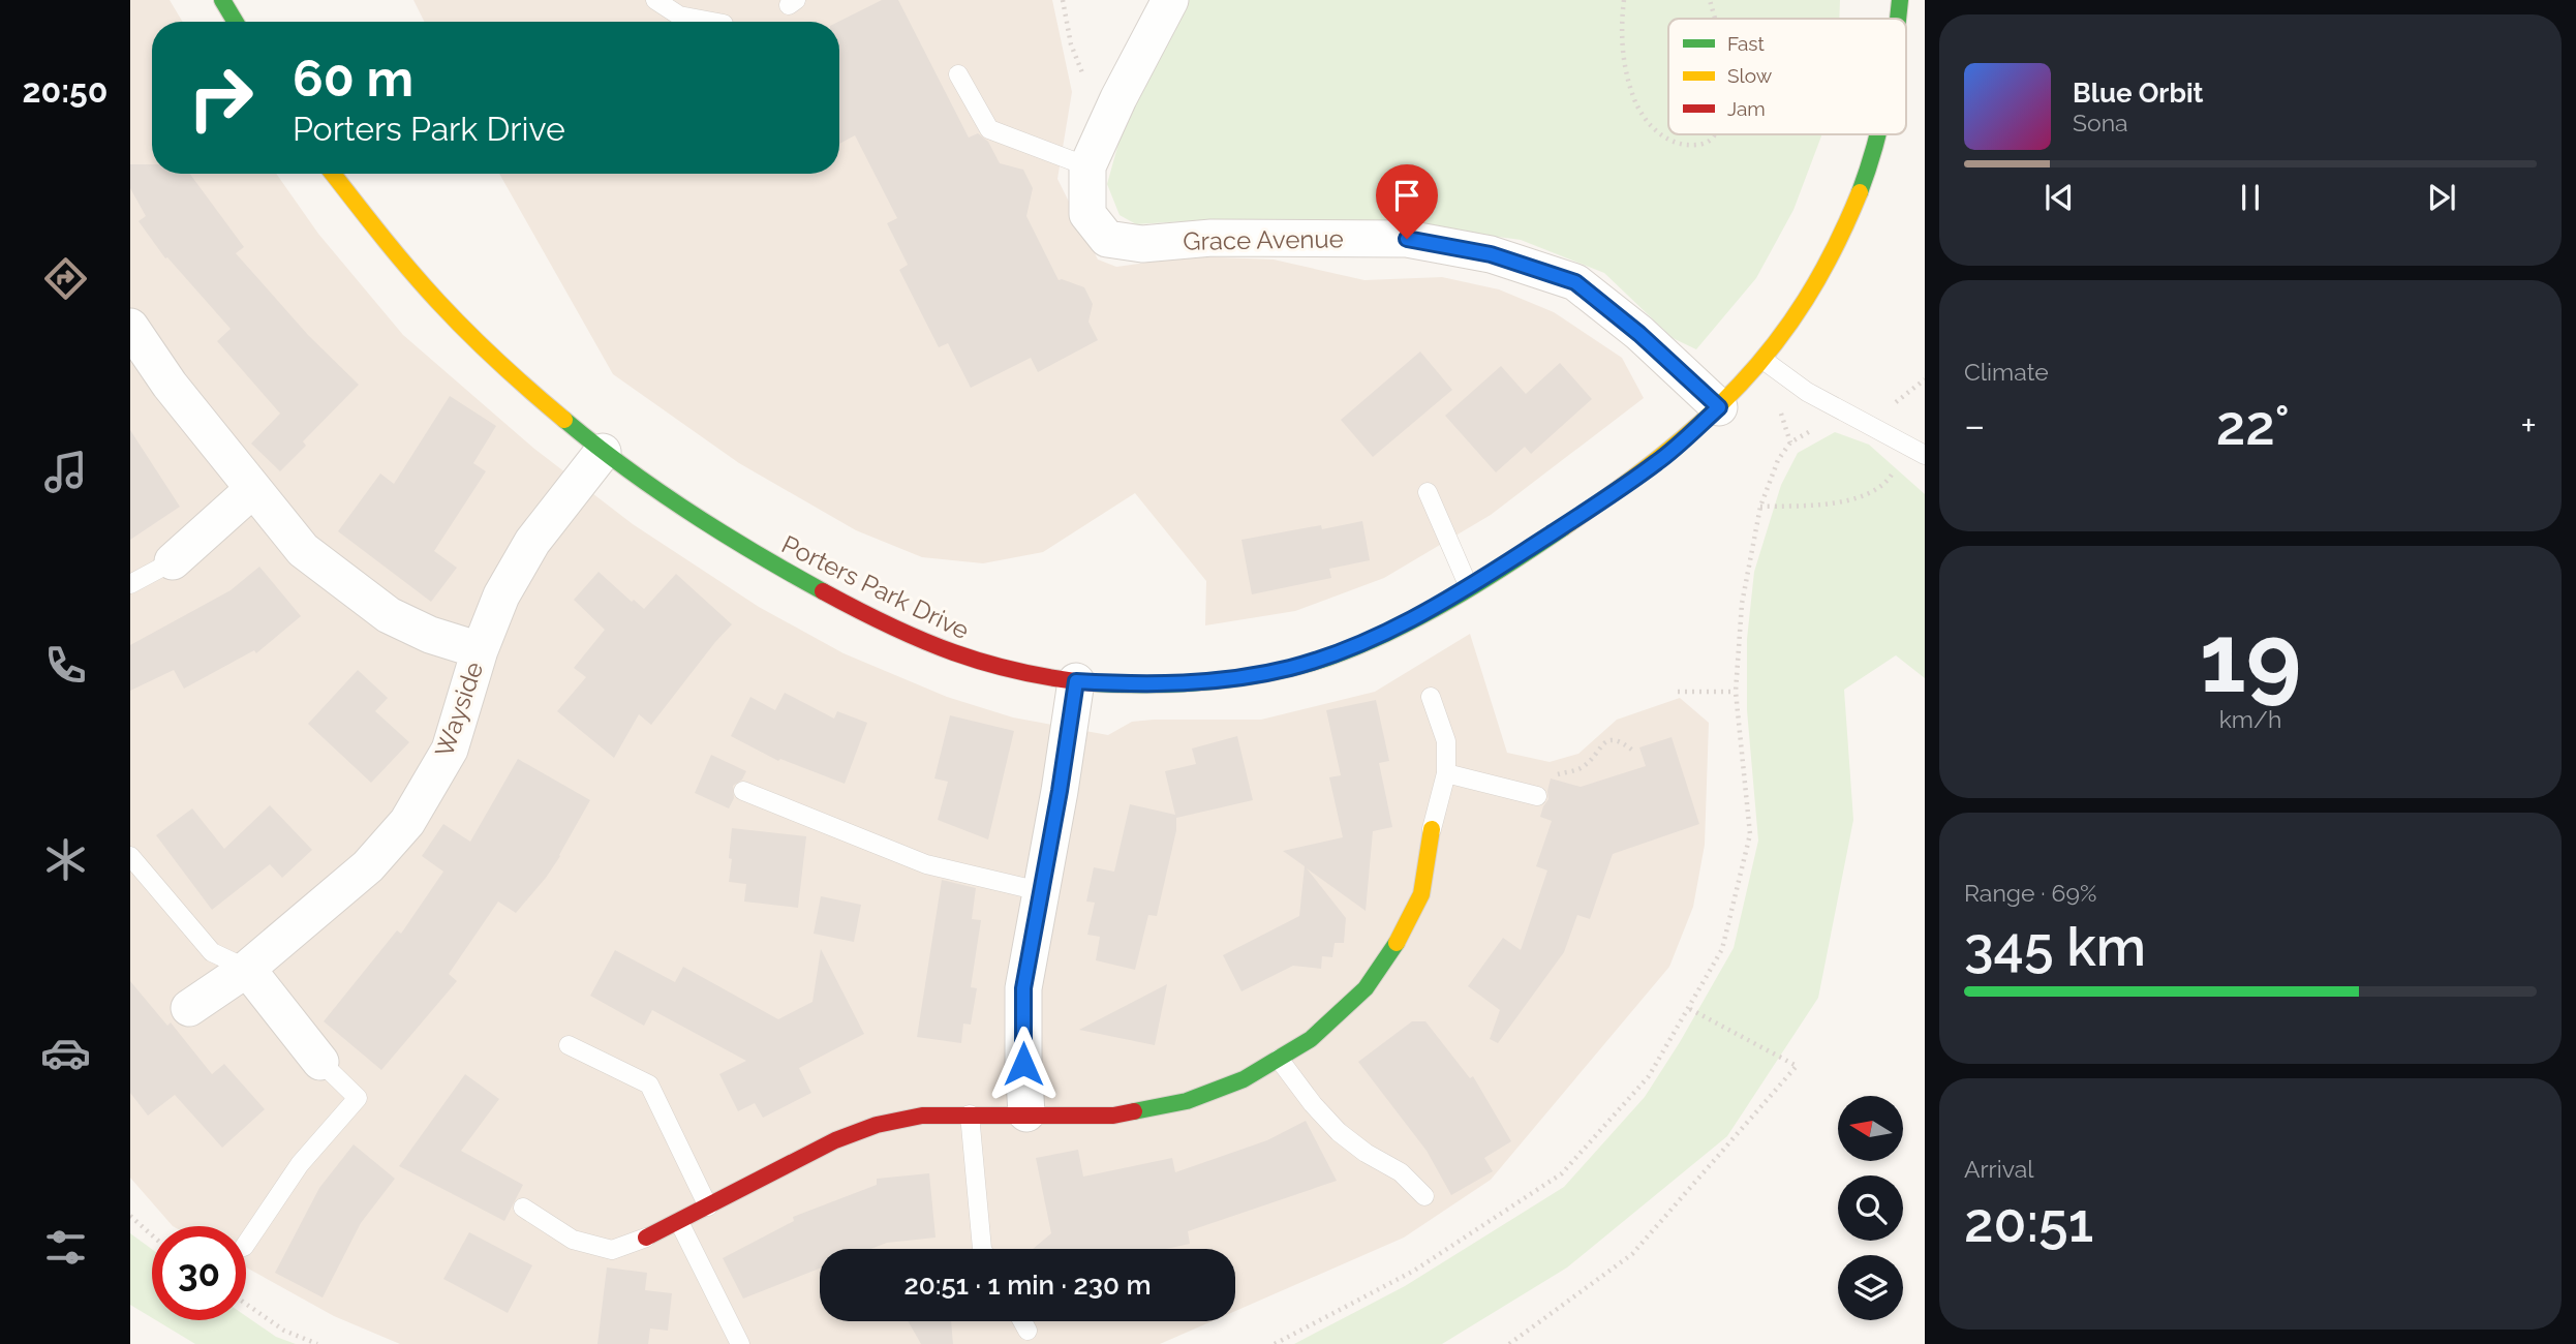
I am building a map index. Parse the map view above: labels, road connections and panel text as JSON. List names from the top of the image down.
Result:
{
  "streets": {
    "street": ["Grace Avenue", "Porters Park Drive", "Wayside"]
  },
  "crossings": [
    ["Grace Avenue", "Porters Park Drive"],
    ["Porters Park Drive", "Wayside"]
  ],
  "legend": ["Fast", "Slow", "Jam"],
  "north": "left",
  "page": {
    "tabs": "20:50",
    "turn": ["60 m", "Porters Park Drive"],
    "song": ["Blue Orbit", "Sona"],
    "tile": [
      "Climate",
      ["19", "km/h"],
      ["Range · 69%", "345 km"],
      ["Arrival", "20:51"]
    ],
    "heat": ["−", "22°", "+"],
    "limit": "30",
    "trip": "20:51 · 1 min · 230 m"
  }
}
